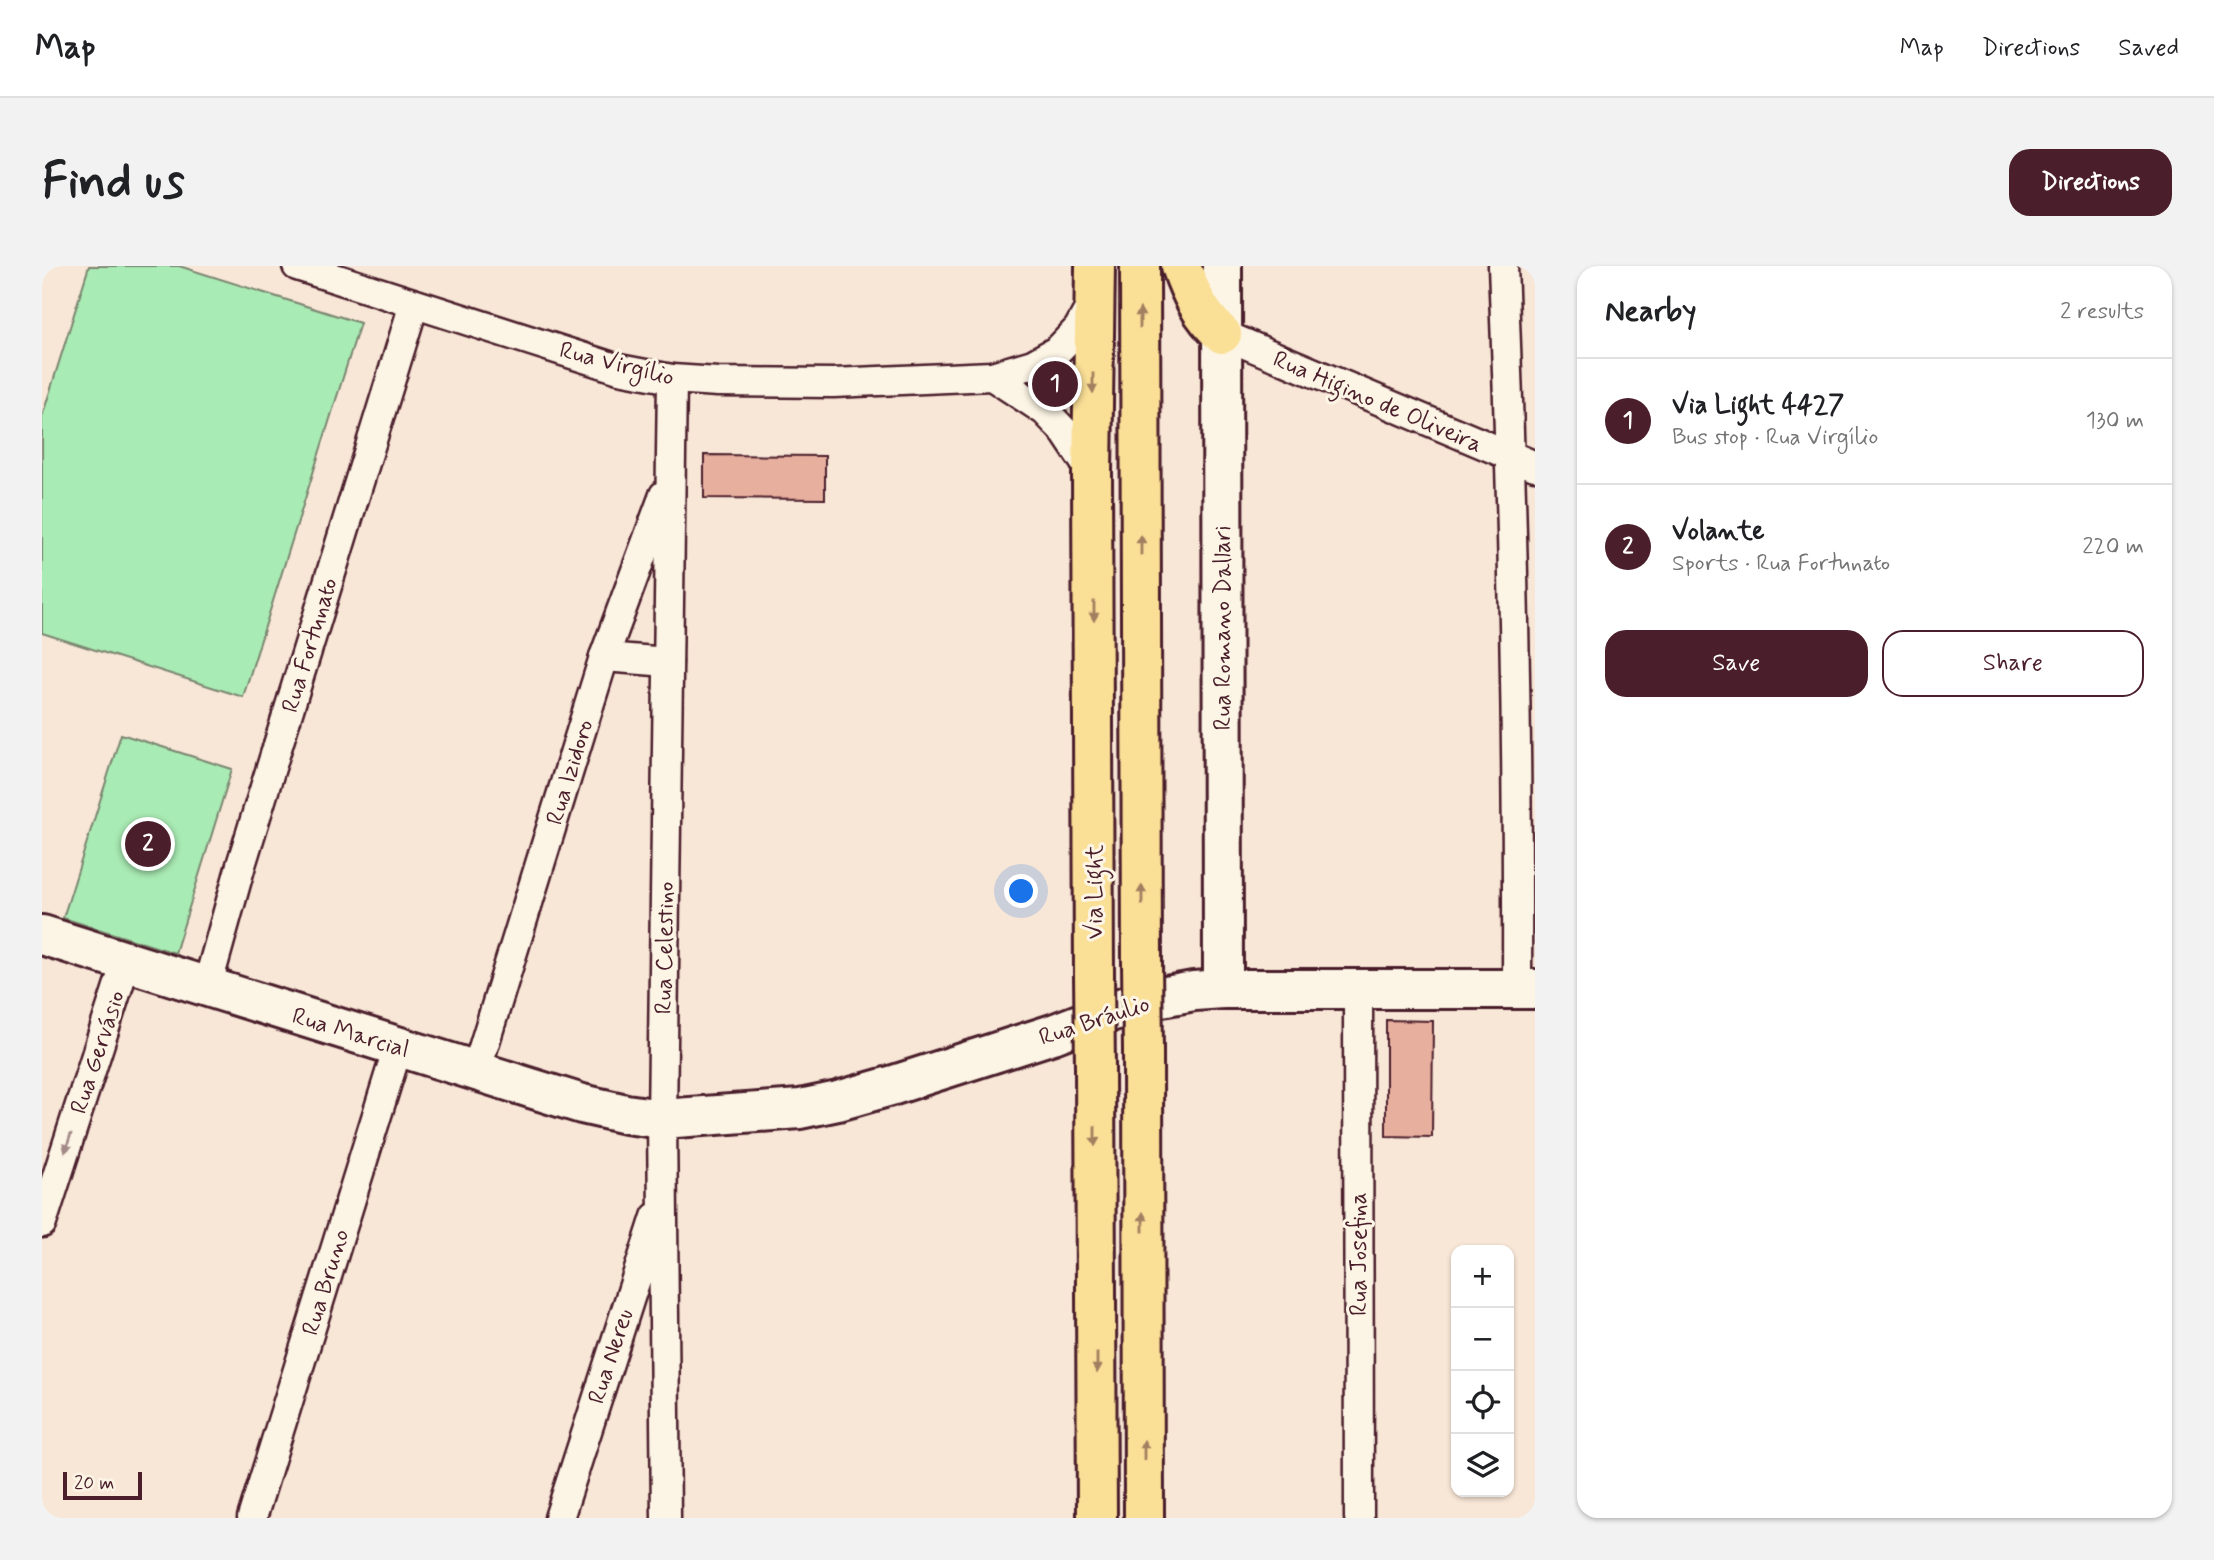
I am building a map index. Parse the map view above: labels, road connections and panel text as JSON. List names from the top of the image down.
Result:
{
  "streets": {
    "main road": ["Via Light"],
    "street": [
      "Rua Virgílio",
      "Rua Higino de Oliveira",
      "Rua Romano Dallari",
      "Rua Fortunato",
      "Rua Izidoro",
      "Rua Celestino",
      "Rua Bráulio",
      "Rua Marcial",
      "Rua Gervásio",
      "Rua Josefina",
      "Rua Bruno",
      "Rua Nereu"
    ]
  },
  "crossings": [
    ["Rua Virgílio", "Rua Fortunato"],
    ["Rua Virgílio", "Via Light"],
    ["Rua Virgílio", "Rua Celestino"],
    ["Rua Higino de Oliveira", "Rua Romano Dallari"],
    ["Rua Romano Dallari", "Rua Bráulio"],
    ["Rua Fortunato", "Rua Marcial"],
    ["Rua Izidoro", "Rua Celestino"],
    ["Rua Izidoro", "Rua Marcial"],
    ["Rua Celestino", "Rua Bráulio"],
    ["Rua Celestino", "Rua Marcial"],
    ["Rua Celestino", "Rua Nereu"],
    ["Rua Bráulio", "Rua Marcial"],
    ["Rua Bráulio", "Rua Josefina"],
    ["Rua Marcial", "Rua Gervásio"],
    ["Rua Marcial", "Rua Bruno"]
  ],
  "one_way": ["Rua Gervásio"],
  "scale_bar": "20 m",
  "page": {
    "header": "Map",
    "nav": ["Map", "Directions", "Saved"],
    "buttons": [
      "Directions",
      ["Save", "Share"]
    ],
    "title": "Find us",
    "heading": ["Nearby", "2 results"],
    "pins": ["1", "2"],
    "list": [
      {
        "mark": "1",
        "name": "Via Light 4427",
        "note": "Bus stop · Rua Virgílio",
        "value": "130 m"
      },
      {
        "mark": "2",
        "name": "Volante",
        "note": "Sports · Rua Fortunato",
        "value": "220 m"
      }
    ],
    "map_buttons": ["+", "−"],
    "scale": "20 m"
  }
}
